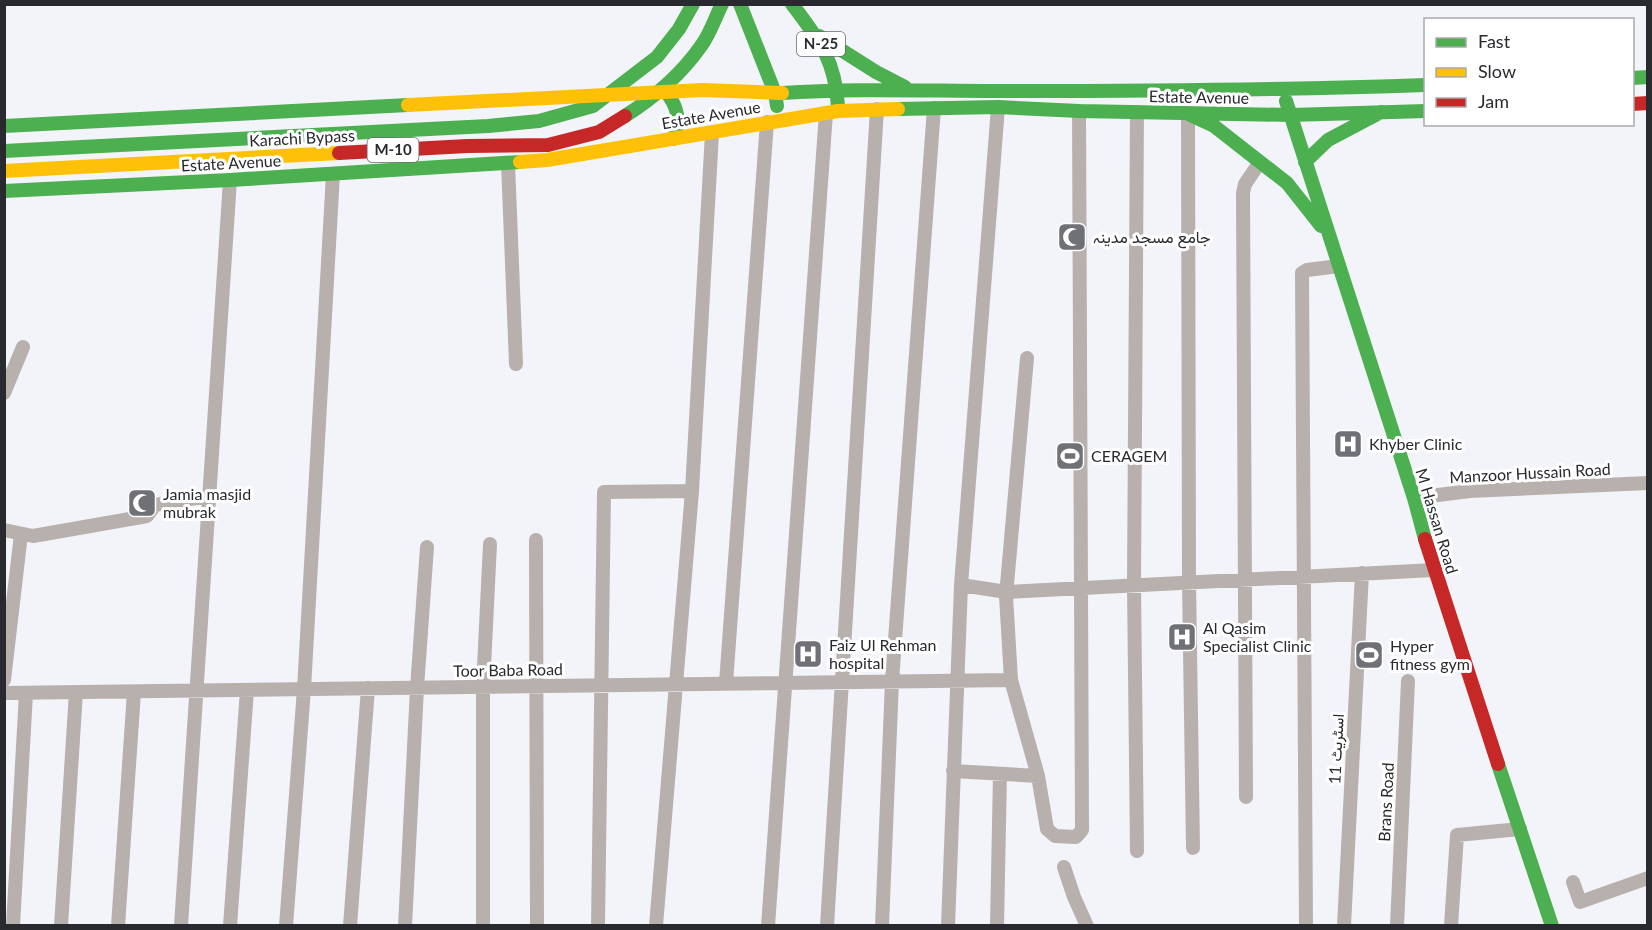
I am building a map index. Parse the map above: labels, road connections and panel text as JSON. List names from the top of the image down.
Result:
{
  "streets": {
    "main road": [
      "N-25",
      "Estate Avenue",
      "Karachi Bypass",
      "M-10",
      "M Hassan Road"
    ],
    "street": [
      "Manzoor Hussain Road",
      "Toor Baba Road",
      "اسٹریٹ 11",
      "Brans Road"
    ]
  },
  "crossings": [
    ["N-25", "Estate Avenue"],
    ["Estate Avenue", "M Hassan Road"],
    ["Manzoor Hussain Road", "M Hassan Road"]
  ],
  "places": {
    "mosque": ["جامع مسجد مدینہ", "Jamia masjid mubrak"],
    "hospital": ["Khyber Clinic", "Al Qasim Specialist Clinic", "Faiz Ul Rehman hospital"],
    "sports": ["CERAGEM", "Hyper fitness gym"]
  },
  "legend": ["Fast", "Slow", "Jam"]
}
